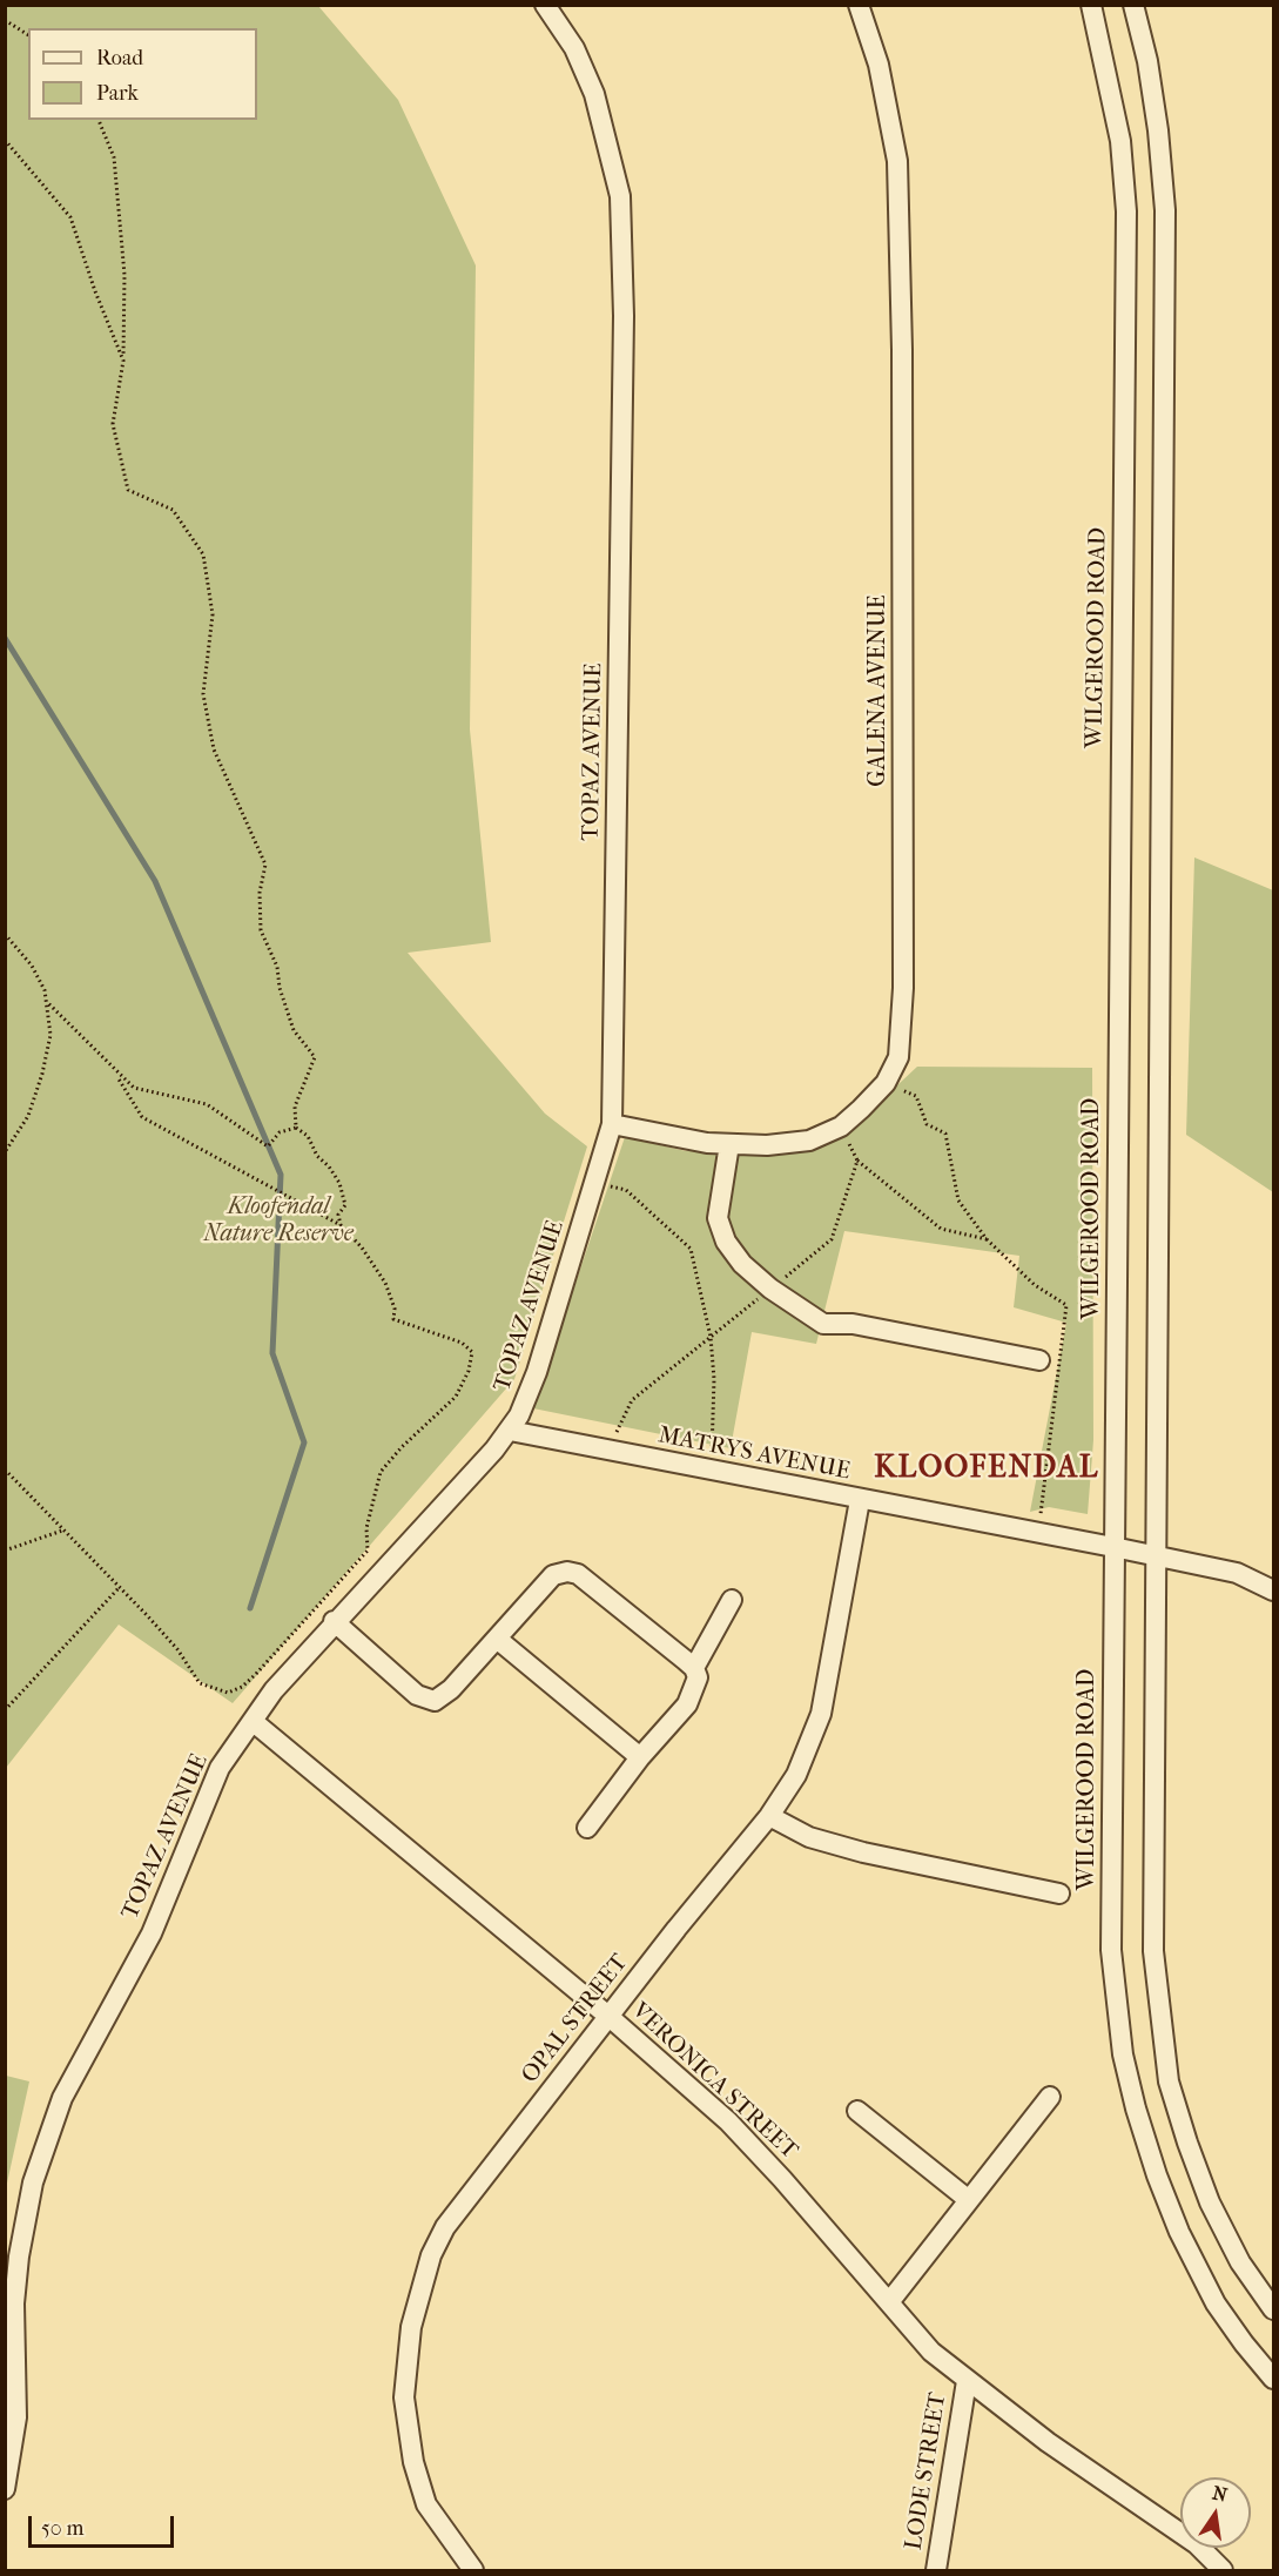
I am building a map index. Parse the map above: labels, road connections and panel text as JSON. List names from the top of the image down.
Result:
{
  "streets": {
    "street": [
      "WILGEROOD ROAD",
      "GALENA AVENUE",
      "TOPAZ AVENUE",
      "MATRYS AVENUE",
      "OPAL STREET",
      "VERONICA STREET",
      "LODE STREET"
    ]
  },
  "crossings": [
    ["WILGEROOD ROAD", "MATRYS AVENUE"],
    ["GALENA AVENUE", "TOPAZ AVENUE"],
    ["TOPAZ AVENUE", "MATRYS AVENUE"],
    ["TOPAZ AVENUE", "VERONICA STREET"],
    ["MATRYS AVENUE", "OPAL STREET"],
    ["OPAL STREET", "VERONICA STREET"],
    ["VERONICA STREET", "LODE STREET"]
  ],
  "districts": ["KLOOFENDAL"],
  "parks": ["Kloofendal Nature Reserve"],
  "legend": ["Road", "Park"],
  "scale_bar": "50 m",
  "north": "top"
}
